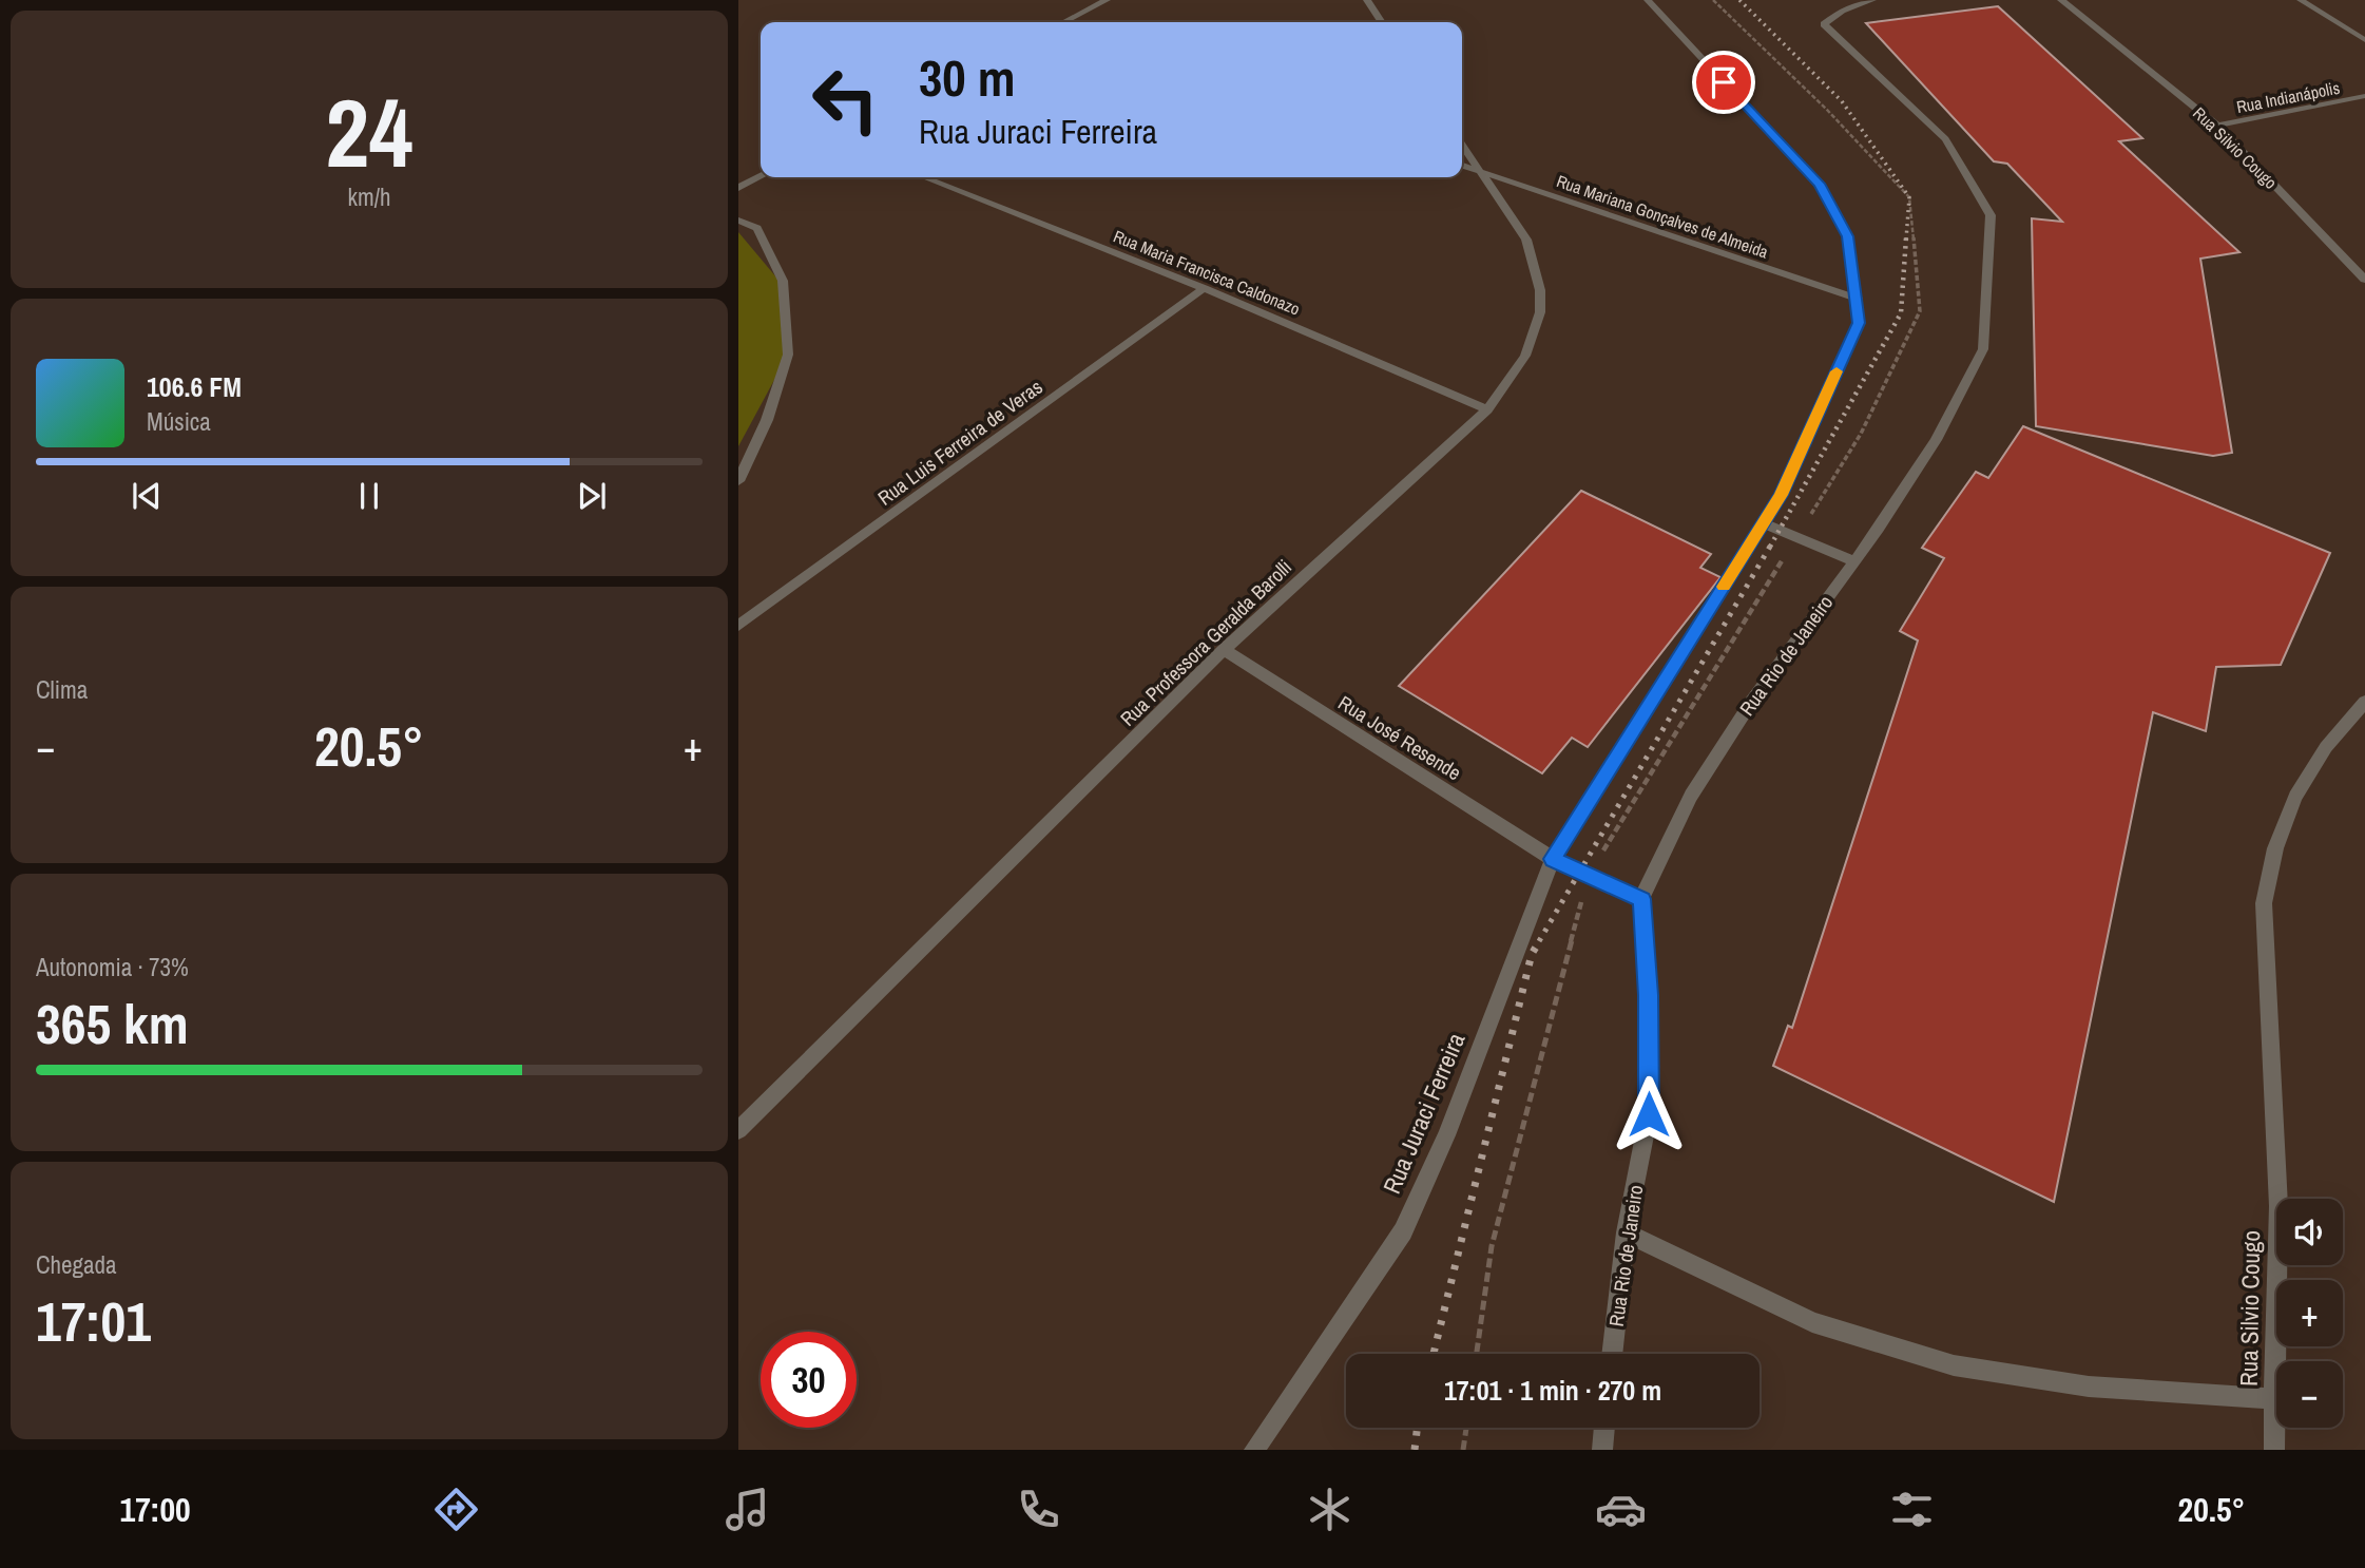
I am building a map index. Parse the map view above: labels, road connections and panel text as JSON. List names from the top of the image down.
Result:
{
  "streets": {
    "street": [
      "Rua Indianápolis",
      "Rua Silvio Cougo",
      "Rua Mariana Gonçalves de Almeida",
      "Rua Maria Francisca Caldonazo",
      "Rua Luis Ferreira de Veras",
      "Rua Professora Geralda Barolli",
      "Rua Rio de Janeiro",
      "Rua José Resende",
      "Rua Juraci Ferreira"
    ]
  },
  "crossings": [
    ["Rua Indianápolis", "Rua Silvio Cougo"],
    ["Rua Silvio Cougo", "Rua Rio de Janeiro"],
    ["Rua Mariana Gonçalves de Almeida", "Rua Professora Geralda Barolli"],
    ["Rua Mariana Gonçalves de Almeida", "Rua Juraci Ferreira"],
    ["Rua Maria Francisca Caldonazo", "Rua Luis Ferreira de Veras"],
    ["Rua Maria Francisca Caldonazo", "Rua Professora Geralda Barolli"],
    ["Rua Professora Geralda Barolli", "Rua José Resende"],
    ["Rua José Resende", "Rua Juraci Ferreira"]
  ],
  "page": {
    "tile": [
      ["24", "km/h"],
      "Clima",
      ["Autonomia · 73%", "365 km"],
      ["Chegada", "17:01"]
    ],
    "turn": ["30 m", "Rua Juraci Ferreira"],
    "song": ["106.6 FM", "Música"],
    "heat": ["−", "20.5°", "+"],
    "map_buttons": ["+", "−"],
    "limit": "30",
    "trip": "17:01 · 1 min · 270 m",
    "tabs": ["17:00", "20.5°"]
  }
}
